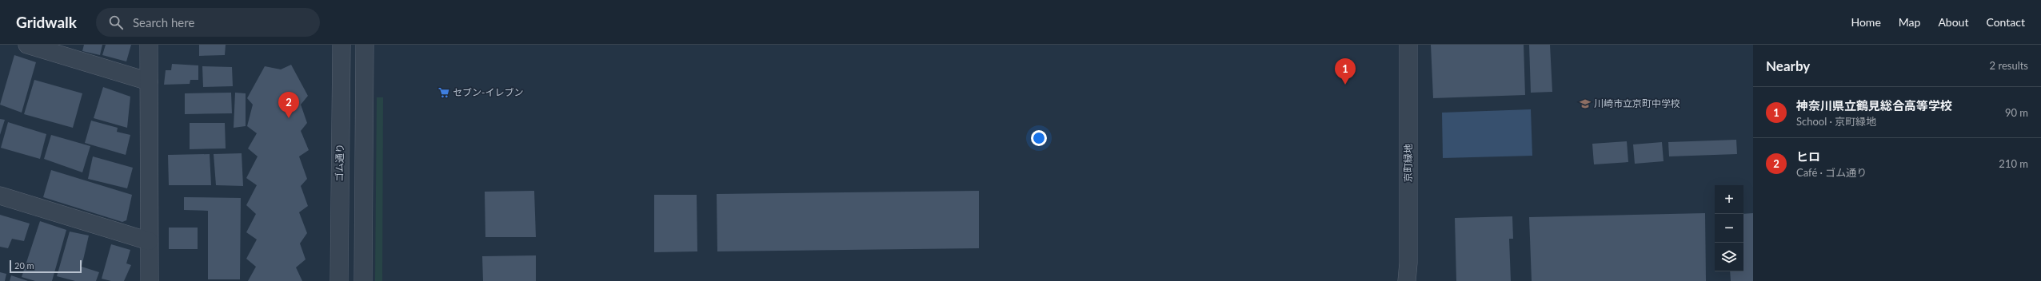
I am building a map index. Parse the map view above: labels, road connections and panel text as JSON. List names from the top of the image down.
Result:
{
  "streets": {
    "street": ["ゴム通り", "京町緑地"]
  },
  "places": {
    "supermarket": ["セブン-イレブン"],
    "school or university": ["川崎市立京町中学校"]
  },
  "scale_bar": "20 m",
  "page": {
    "header": "Gridwalk",
    "search": "Search here",
    "nav": [
      "Home",
      "Map",
      "About",
      "Contact"
    ],
    "heading": ["Nearby", "2 results"],
    "pins": ["1", "2"],
    "list": [
      {
        "mark": "1",
        "name": "神奈川県立鶴見総合高等学校",
        "note": "School · 京町緑地",
        "value": "90 m"
      },
      {
        "mark": "2",
        "name": "ヒロ",
        "note": "Café · ゴム通り",
        "value": "210 m"
      }
    ],
    "map_buttons": ["+", "−"],
    "scale": "20 m"
  }
}
